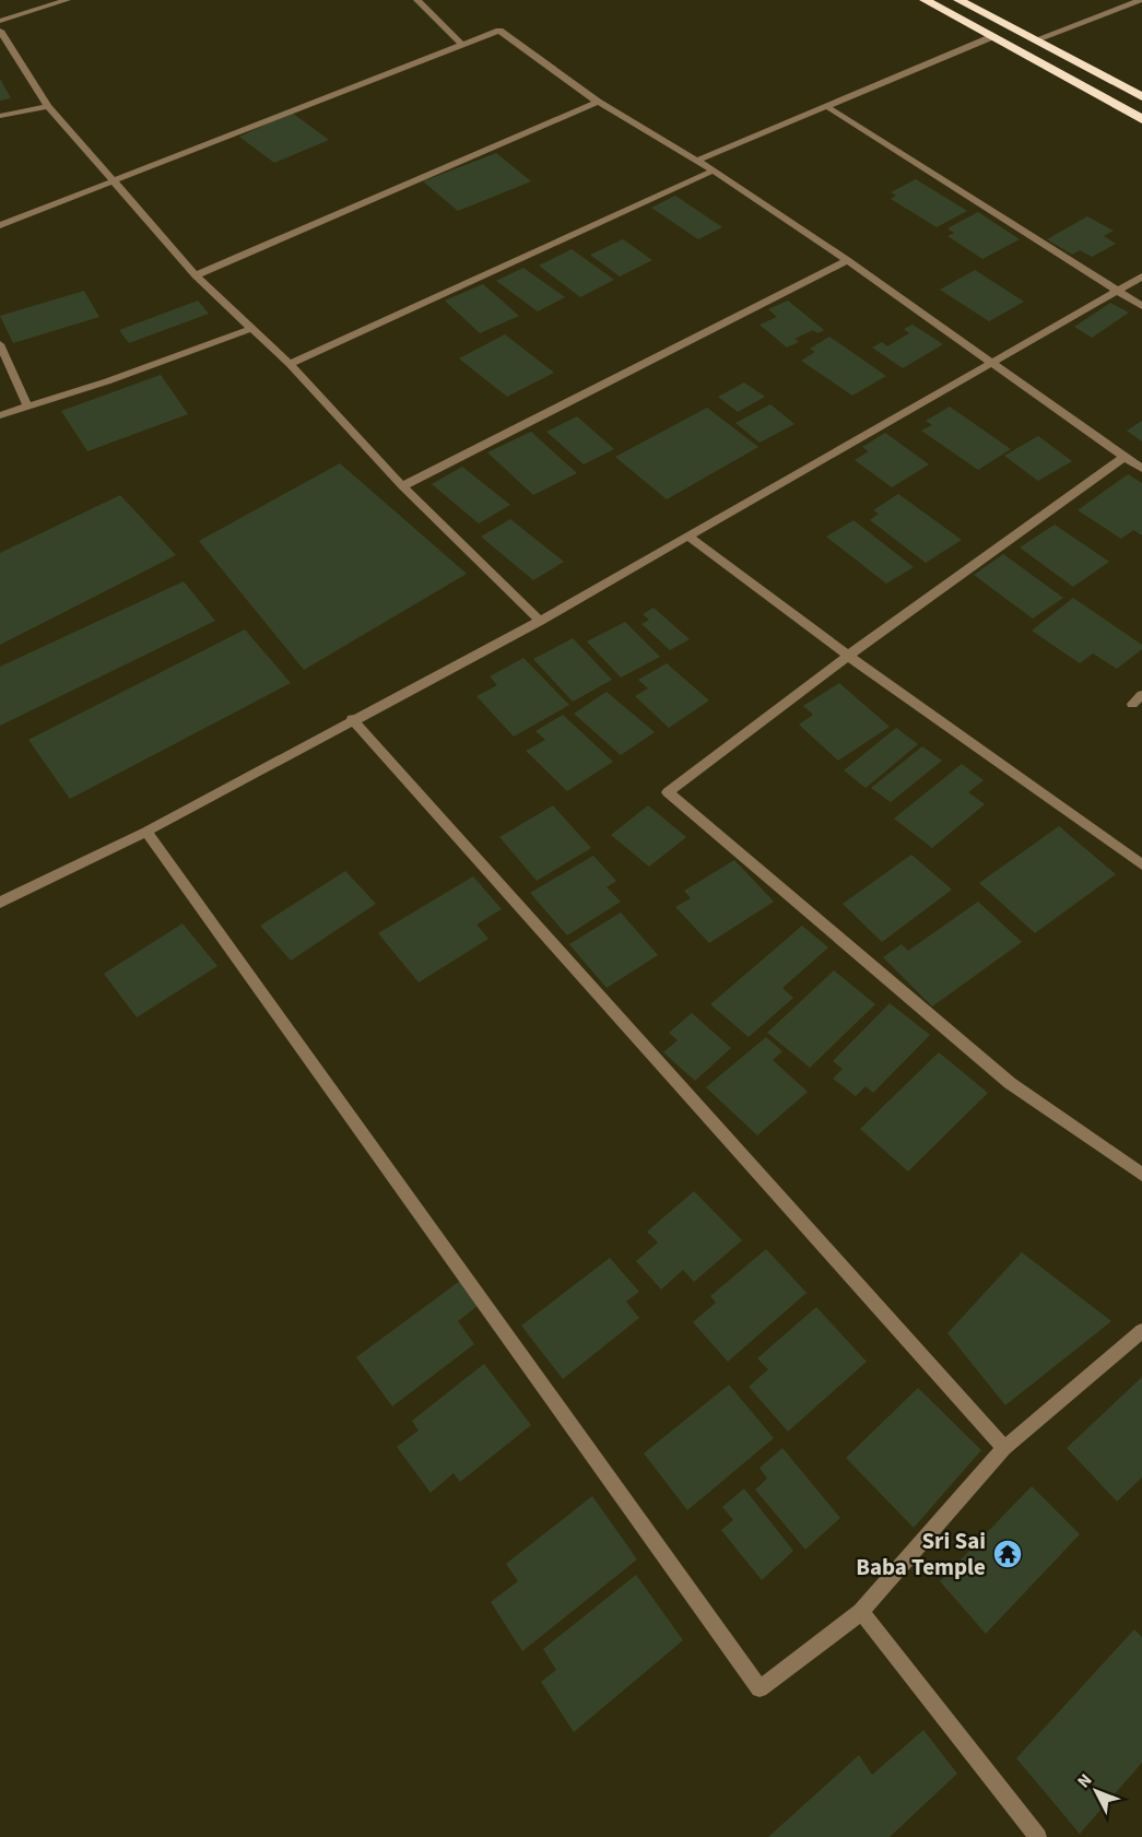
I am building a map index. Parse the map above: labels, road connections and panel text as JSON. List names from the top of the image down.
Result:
{
  "places": {
    "temple": ["Sri Sai Baba Temple"]
  },
  "north": "top left"
}
